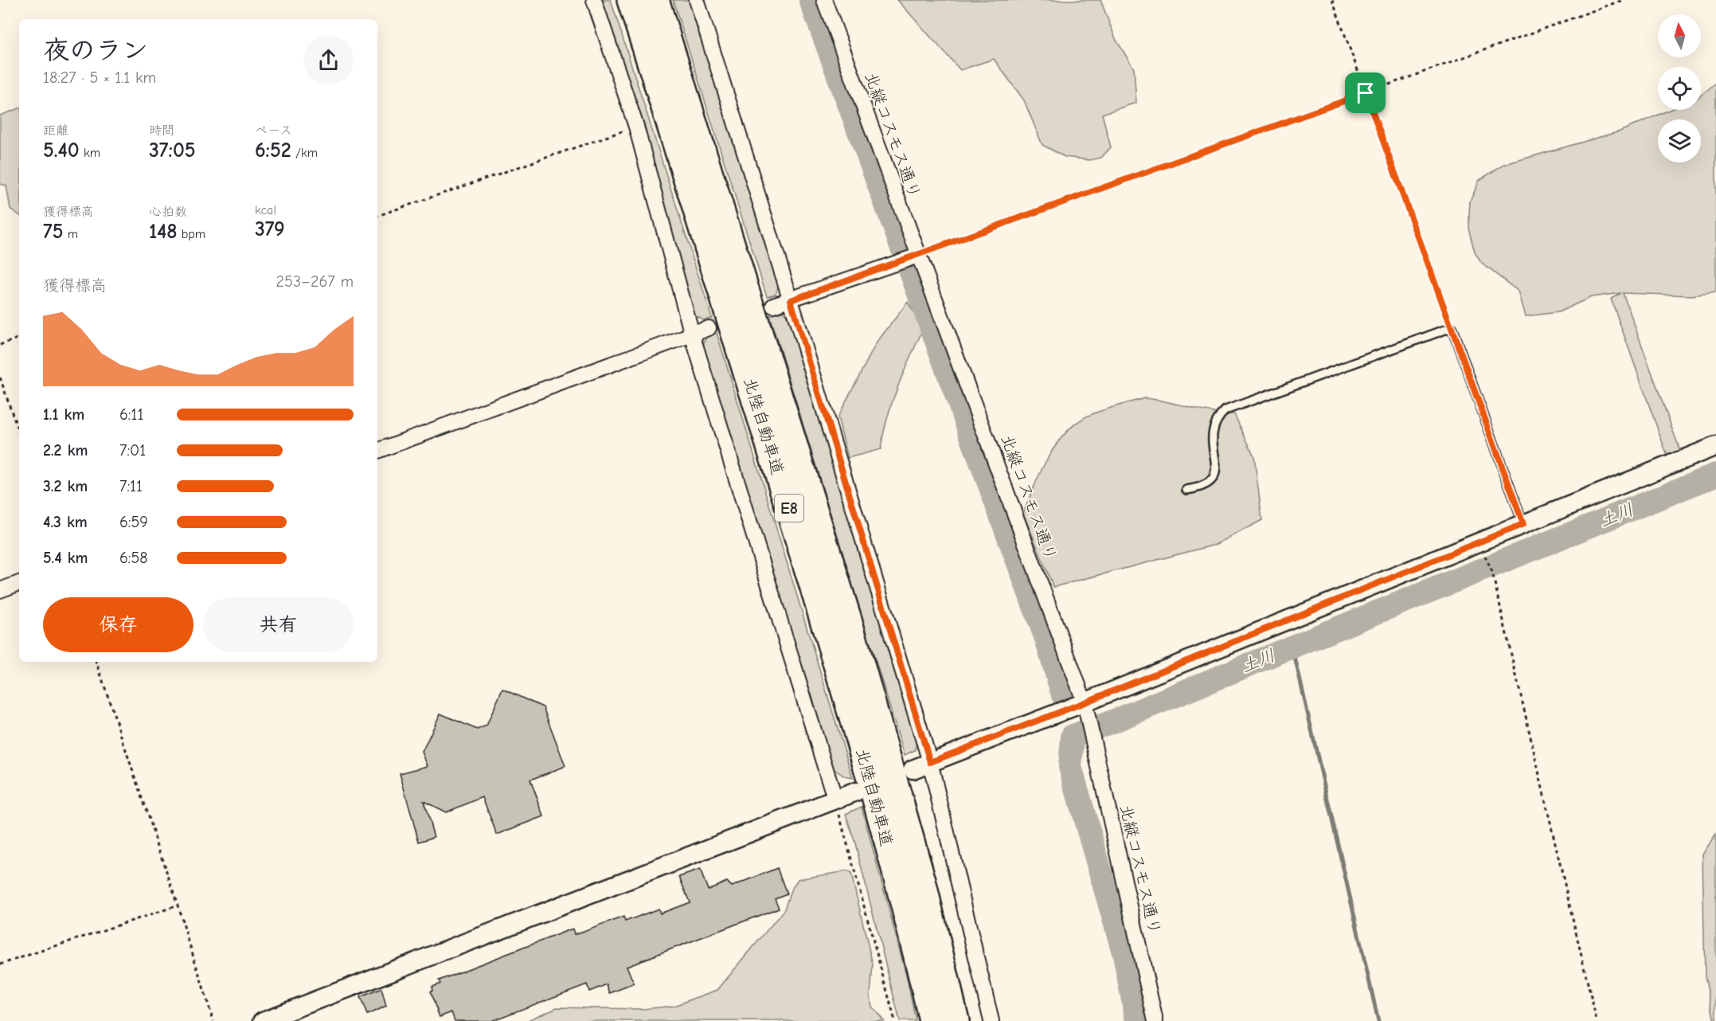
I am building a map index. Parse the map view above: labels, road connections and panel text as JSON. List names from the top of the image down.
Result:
{
  "streets": {
    "highway": ["北陸自動車道", "E8"],
    "street": ["北縦コスモス通り"]
  },
  "water": ["土川"],
  "north": "top",
  "page": {
    "heading": ["夜のラン", "18:27 · 5 × 1.1 km"],
    "stats": [
      ["距離", "5.40 km"],
      ["時間", "37:05"],
      ["ペース", "6:52 /km"],
      ["獲得標高", "75 m"],
      ["心拍数", "148 bpm"],
      ["kcal", "379"]
    ],
    "chart": ["獲得標高", "253–267 m"],
    "list": [
      {
        "name": "1.1 km",
        "note": "6:11"
      },
      {
        "name": "2.2 km",
        "note": "7:01"
      },
      {
        "name": "3.2 km",
        "note": "7:11"
      },
      {
        "name": "4.3 km",
        "note": "6:59"
      },
      {
        "name": "5.4 km",
        "note": "6:58"
      }
    ],
    "buttons": ["保存", "共有"]
  }
}
